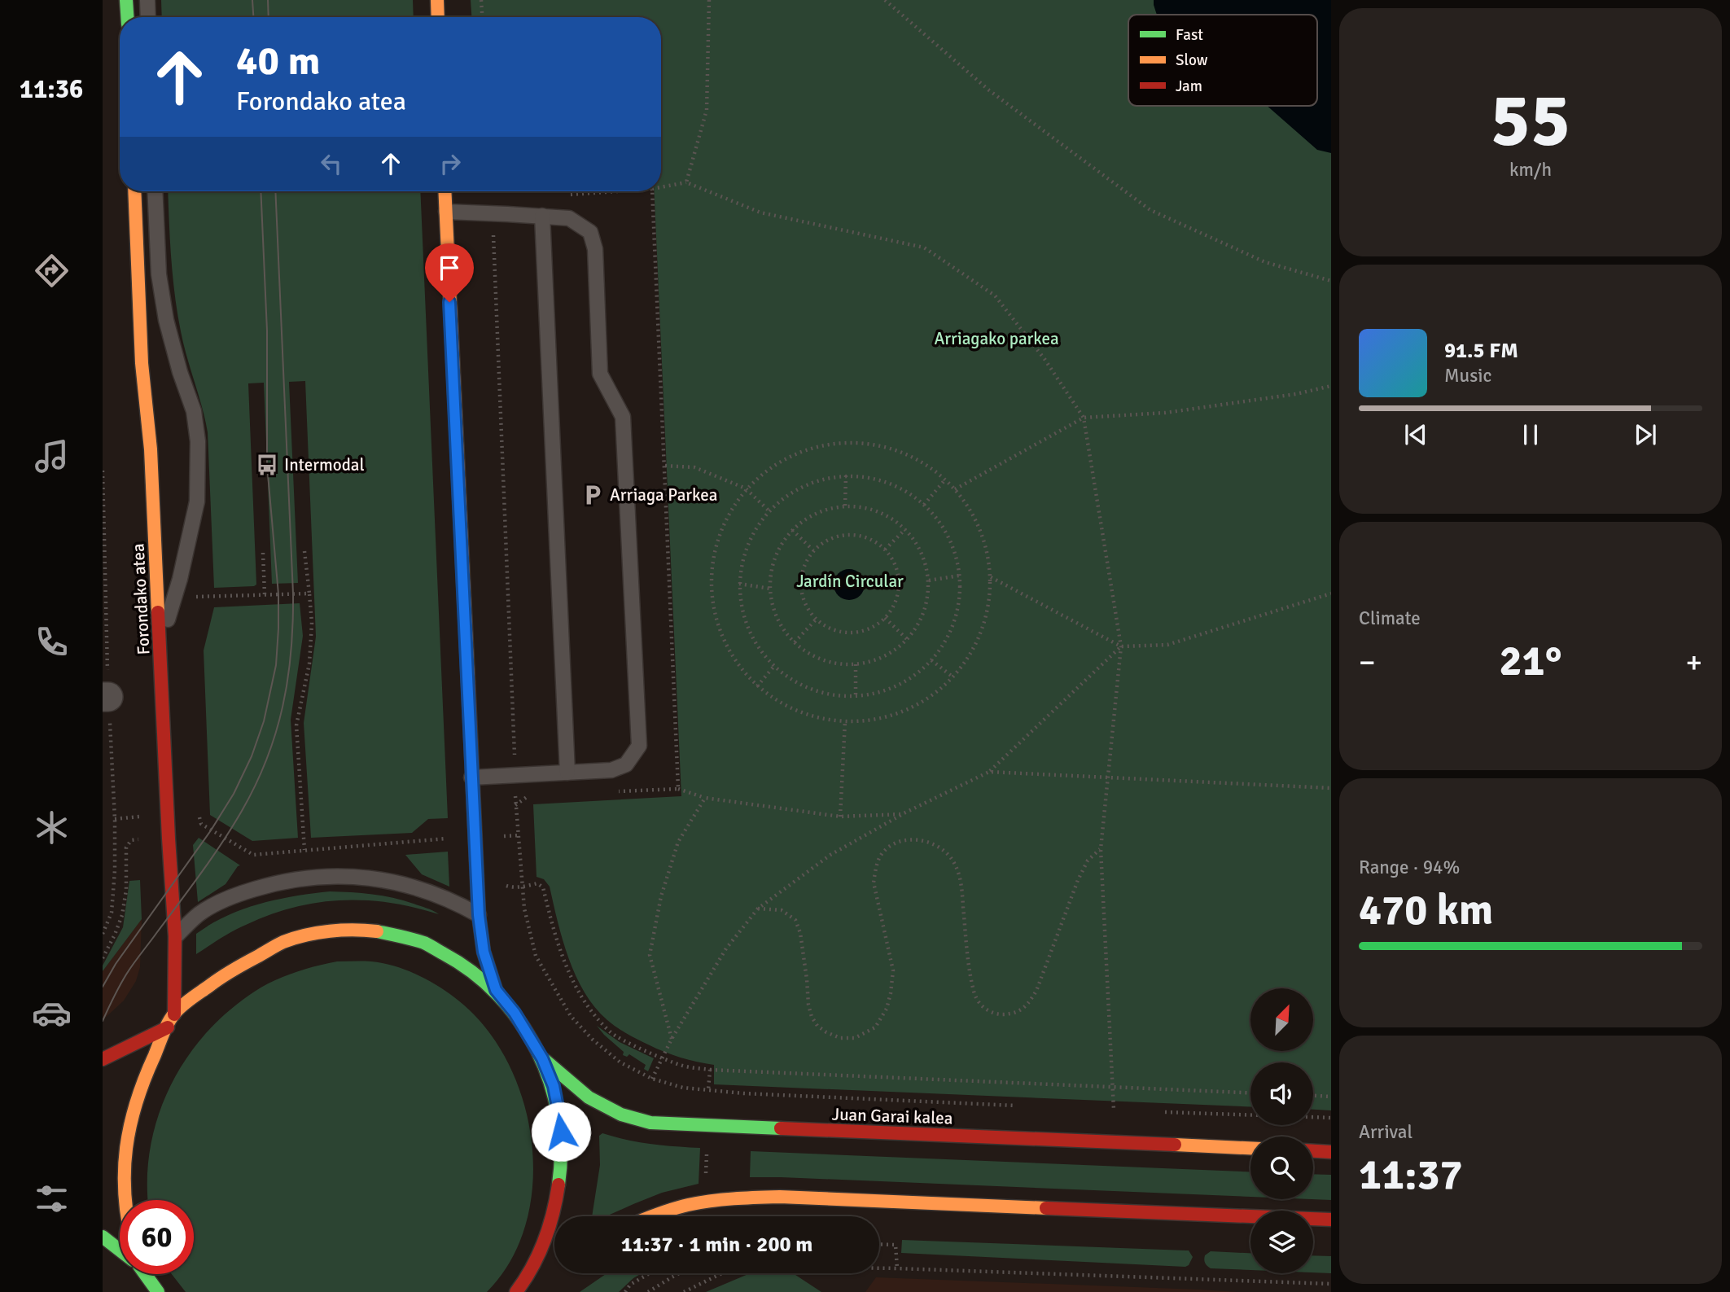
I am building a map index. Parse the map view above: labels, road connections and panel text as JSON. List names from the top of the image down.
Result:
{
  "streets": {
    "main road": ["Forondako atea", "Juan Garai kalea"]
  },
  "parks": ["Arriagako parkea", "Jardín Circular"],
  "places": {
    "bus stop": ["Intermodal"],
    "parking": ["Arriaga Parkea"]
  },
  "legend": ["Fast", "Slow", "Jam"],
  "north": "top right",
  "page": {
    "tabs": "11:36",
    "tile": [
      ["55", "km/h"],
      "Climate",
      ["Range · 94%", "470 km"],
      ["Arrival", "11:37"]
    ],
    "turn": ["40 m", "Forondako atea"],
    "song": ["91.5 FM", "Music"],
    "heat": ["−", "21°", "+"],
    "limit": "60",
    "trip": "11:37 · 1 min · 200 m"
  }
}
